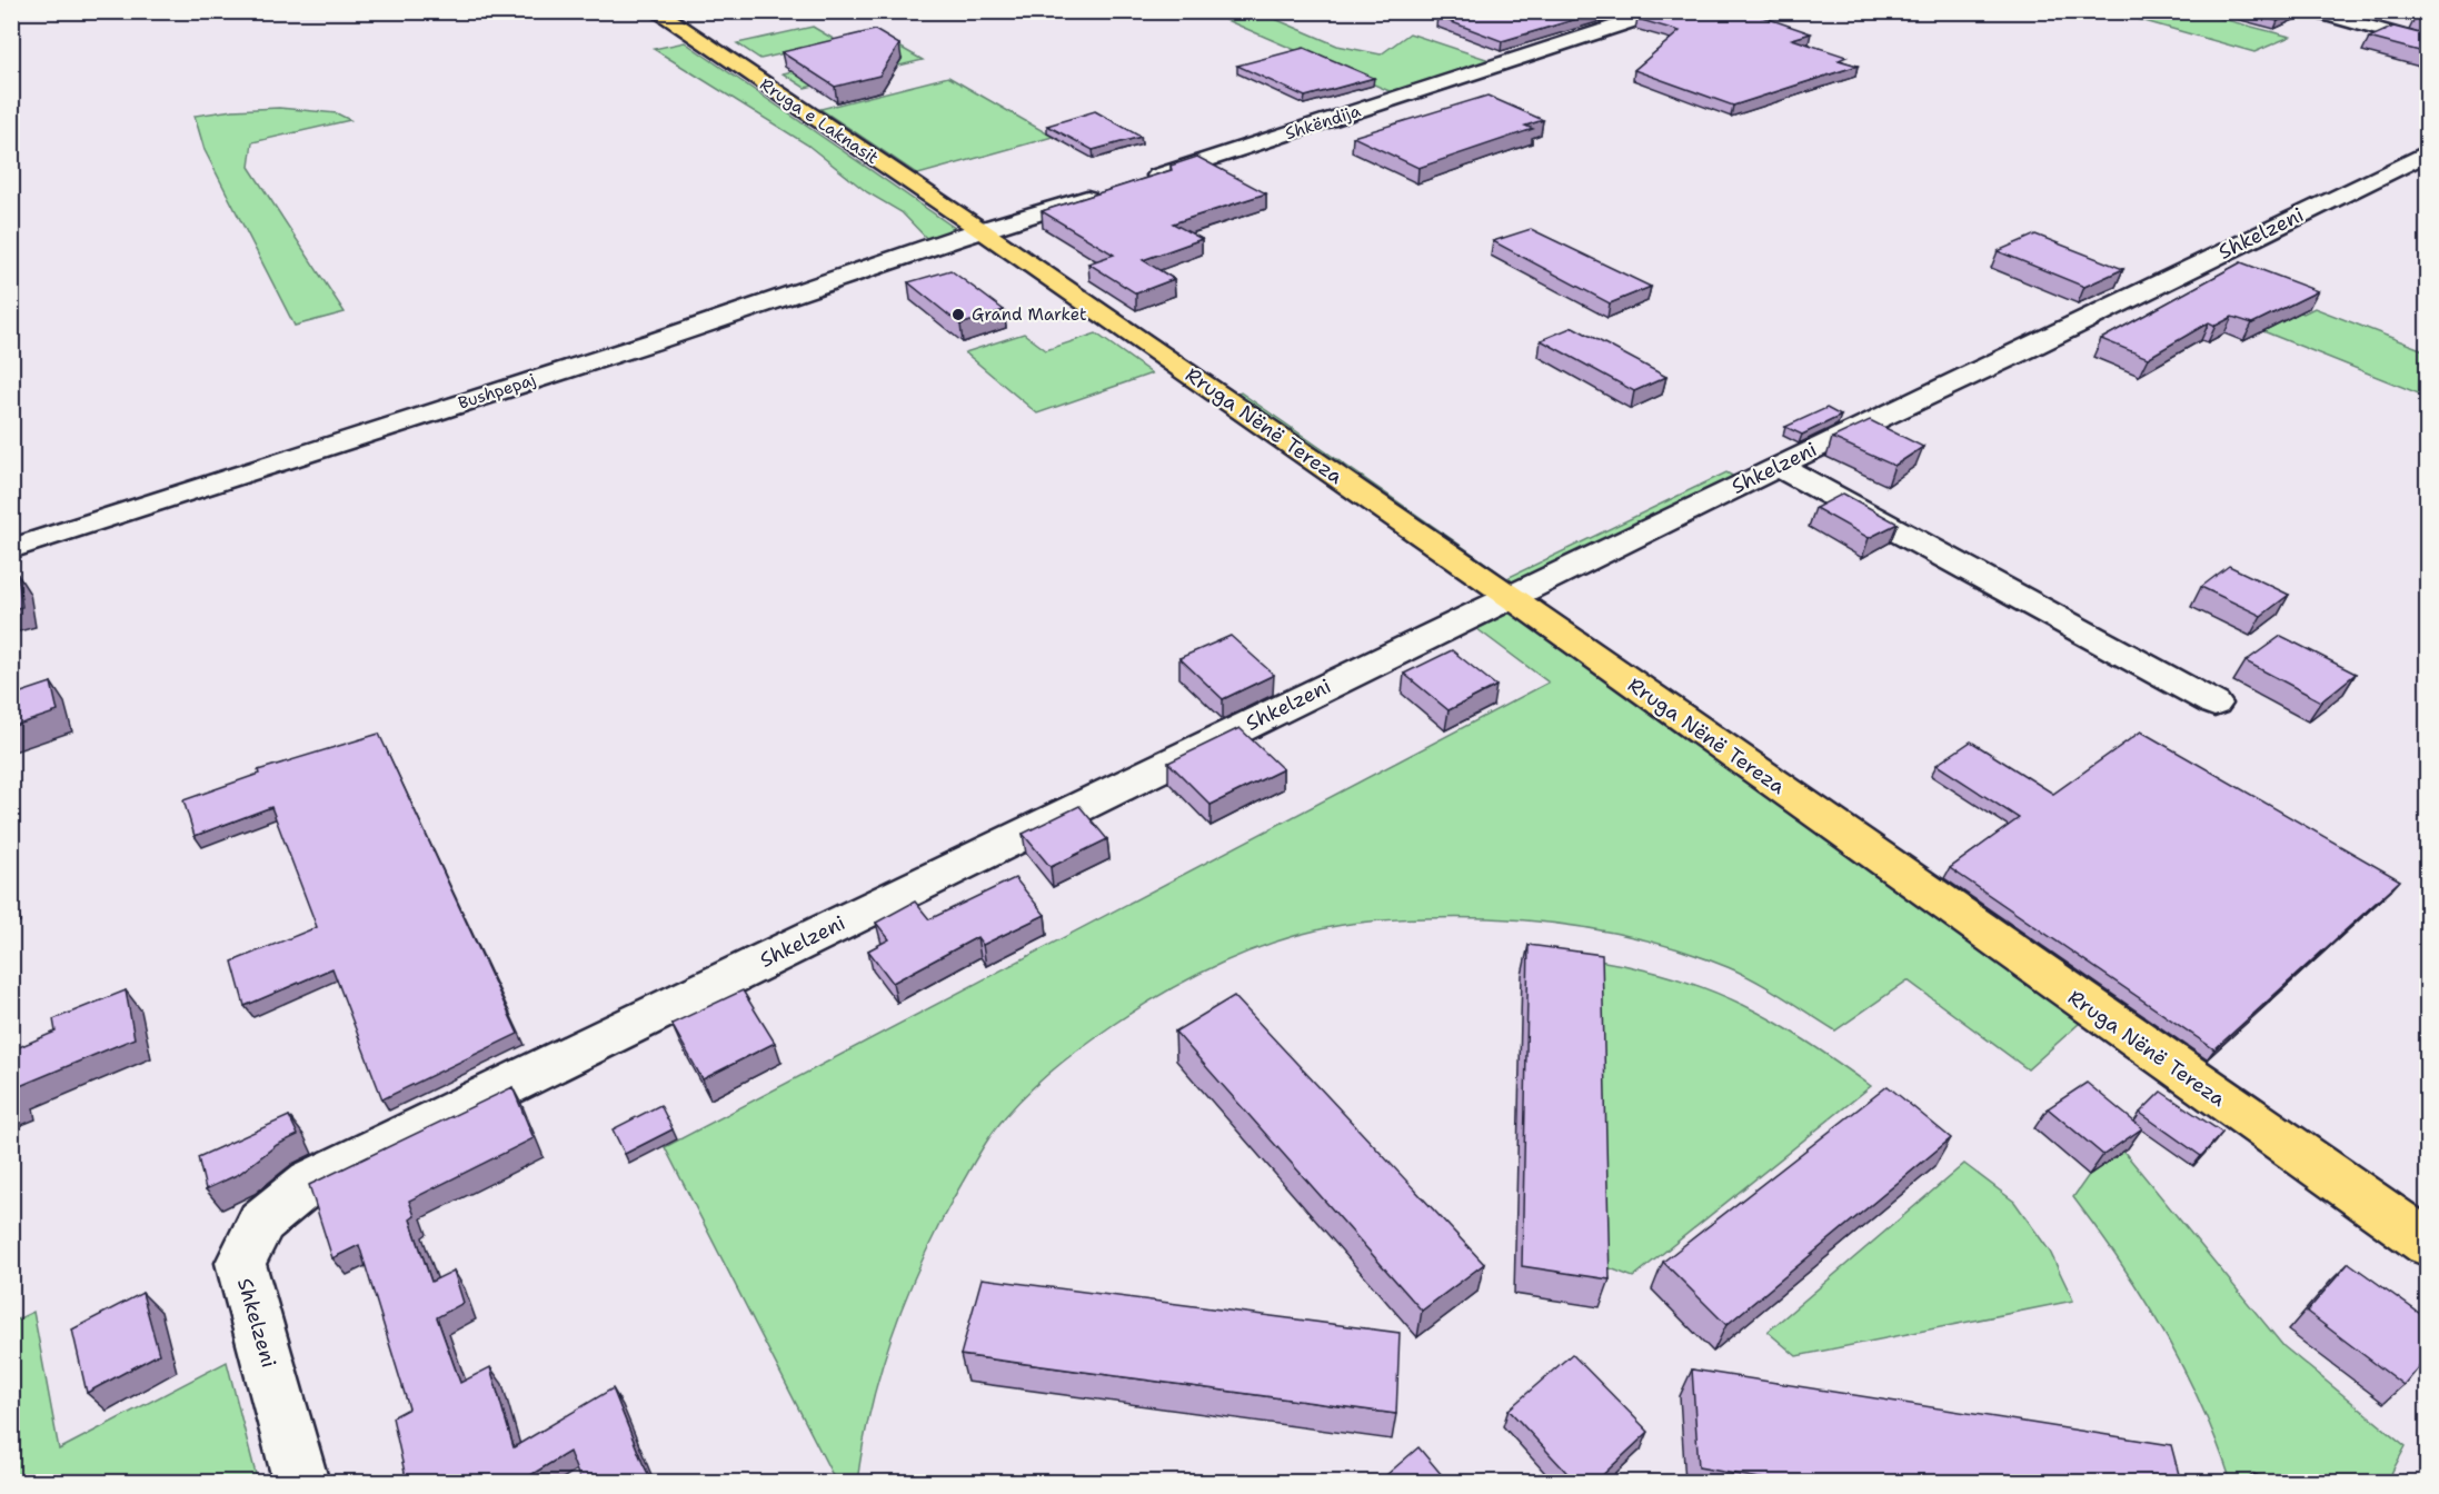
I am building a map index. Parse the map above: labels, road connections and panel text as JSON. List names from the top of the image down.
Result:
{
  "streets": {
    "main road": ["Rruga e Laknasit", "Rruga Nënë Tereza"],
    "street": ["Shkëndija", "Shkelzeni", "Bushpepaj"]
  },
  "crossings": [
    ["Rruga e Laknasit", "Bushpepaj"],
    ["Rruga e Laknasit", "Rruga Nënë Tereza"],
    ["Shkelzeni", "Rruga Nënë Tereza"],
    ["Bushpepaj", "Rruga Nënë Tereza"]
  ],
  "places": ["Grand Market"]
}
